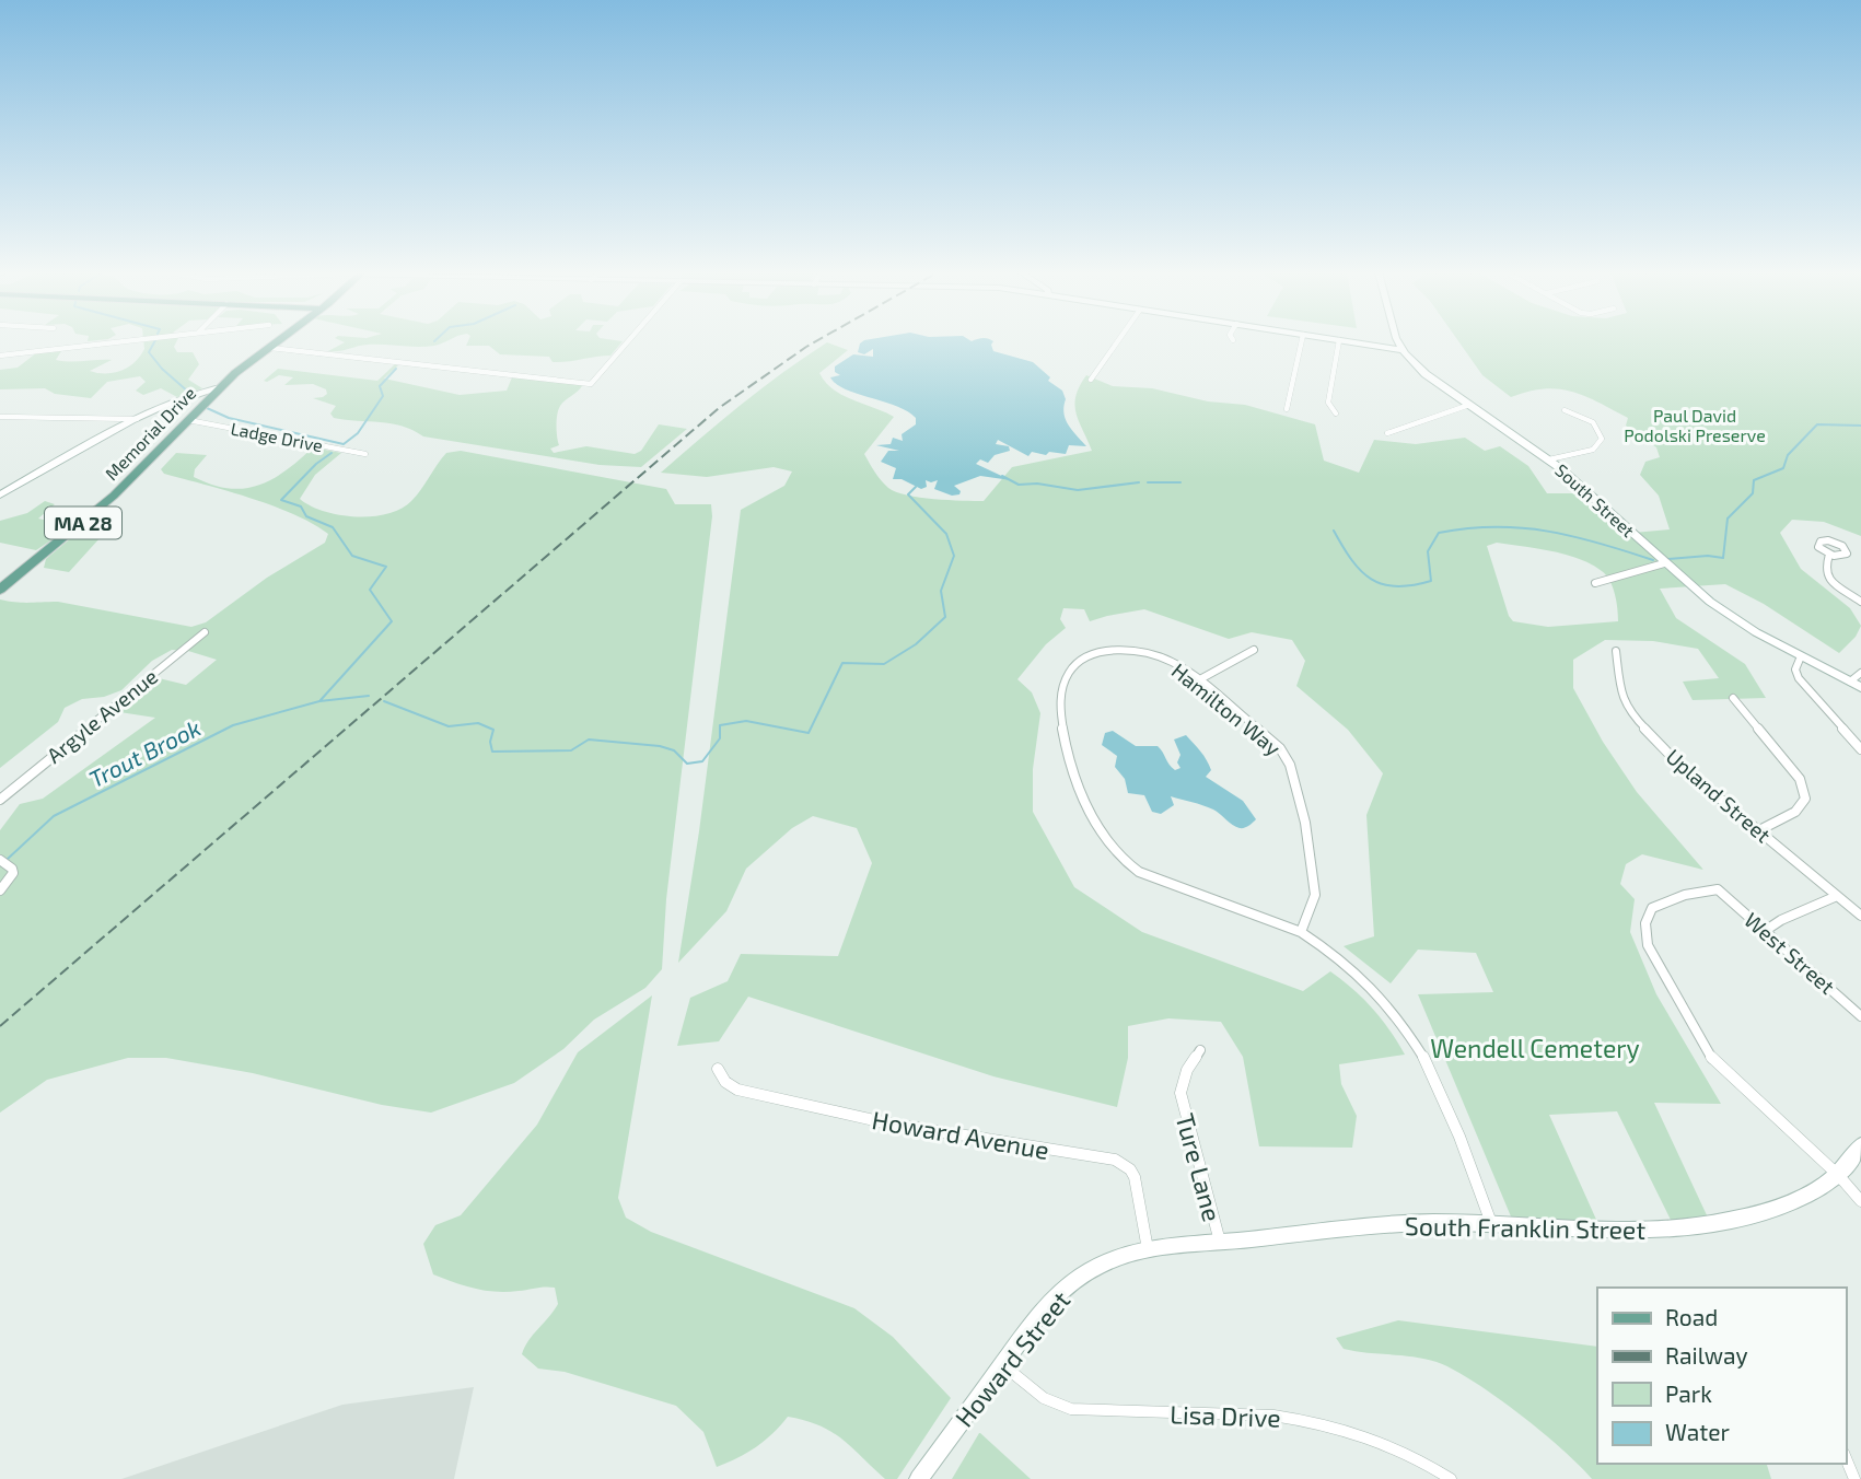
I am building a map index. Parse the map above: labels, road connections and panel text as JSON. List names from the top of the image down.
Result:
{
  "streets": {
    "main road": [
      "Memorial Drive",
      "South Street",
      "MA 28",
      "South Franklin Street",
      "Howard Street"
    ],
    "street": [
      "Ladge Drive",
      "Hamilton Way",
      "Argyle Avenue",
      "Upland Street",
      "West Street",
      "Howard Avenue",
      "Ture Lane",
      "Lisa Drive"
    ]
  },
  "crossings": [
    ["Memorial Drive", "Ladge Drive"],
    ["Memorial Drive", "MA 28"],
    ["Hamilton Way", "South Franklin Street"],
    ["West Street", "South Franklin Street"],
    ["Howard Avenue", "South Franklin Street"],
    ["Ture Lane", "South Franklin Street"],
    ["South Franklin Street", "Howard Street"],
    ["Howard Street", "Lisa Drive"]
  ],
  "water": ["Trout Brook"],
  "parks": ["Paul David Podolski Preserve", "Wendell Cemetery"],
  "legend": [
    "Road",
    "Railway",
    "Park",
    "Water"
  ]
}
